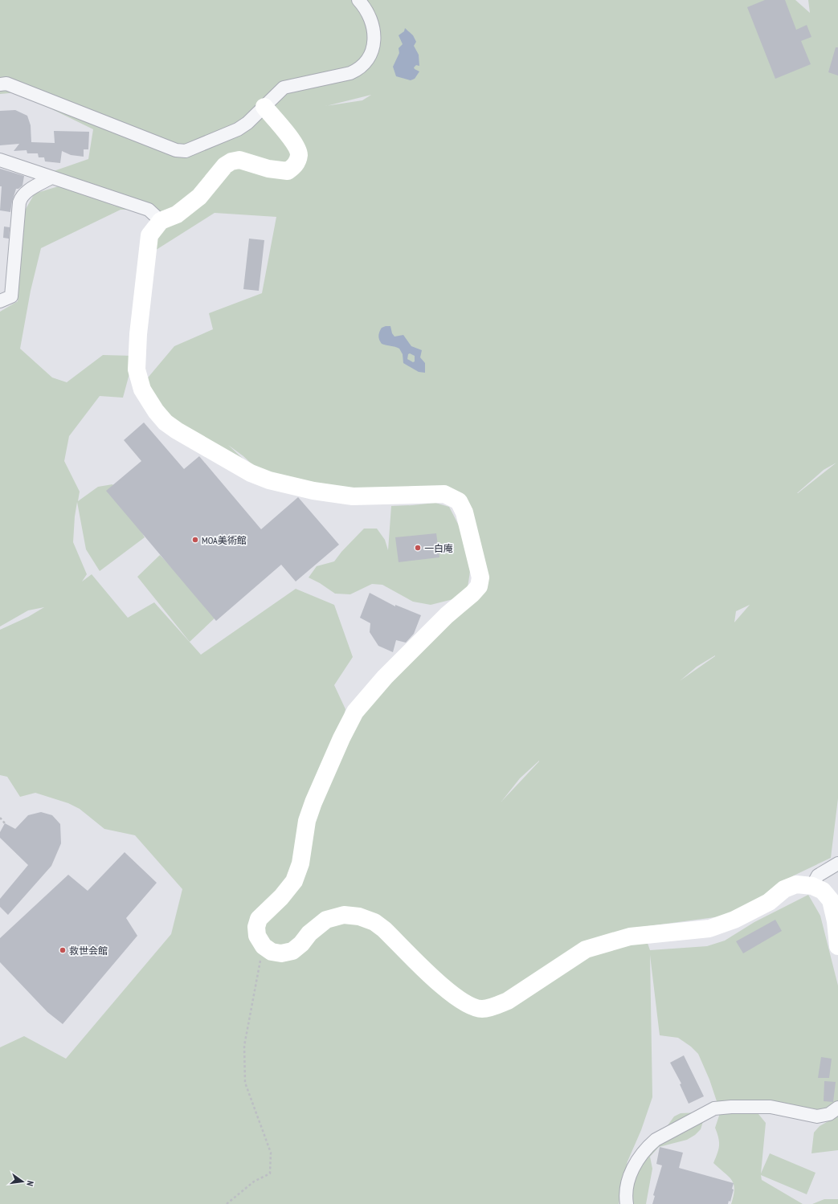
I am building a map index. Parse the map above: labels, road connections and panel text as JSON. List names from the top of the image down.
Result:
{
  "places": ["MOA美術館", "一白庵", "救世会館"],
  "north": "right"
}
